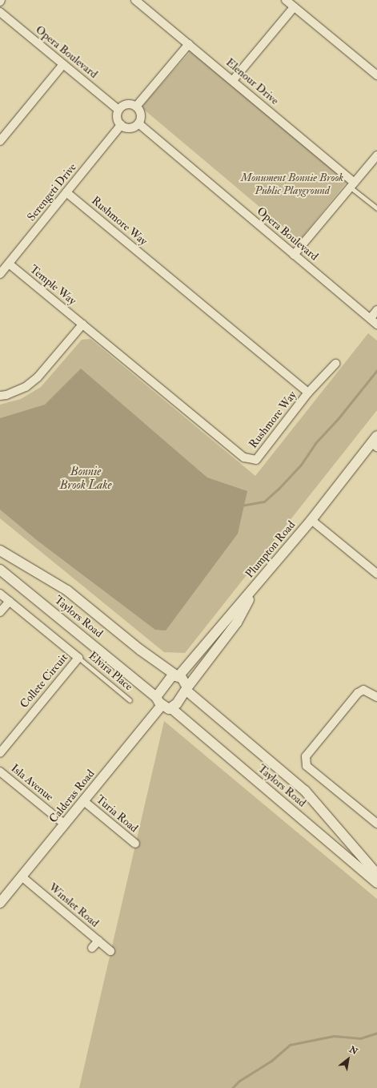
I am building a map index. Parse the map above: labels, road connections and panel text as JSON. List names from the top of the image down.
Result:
{
  "streets": {
    "street": [
      "Opera Boulevard",
      "Elenour Drive",
      "Serengeti Drive",
      "Rushmore Way",
      "Temple Way",
      "Plumpton Road",
      "Taylors Road",
      "Collete Circuit",
      "Isla Avenue",
      "Calderas Road",
      "Turia Road",
      "Winslet Road"
    ],
    "lane": ["Elvira Place"]
  },
  "crossings": [
    ["Opera Boulevard", "Serengeti Drive"],
    ["Serengeti Drive", "Rushmore Way"],
    ["Serengeti Drive", "Temple Way"],
    ["Rushmore Way", "Temple Way"],
    ["Plumpton Road", "Taylors Road"],
    ["Plumpton Road", "Calderas Road"],
    ["Taylors Road", "Calderas Road"],
    ["Elvira Place", "Collete Circuit"],
    ["Isla Avenue", "Calderas Road"],
    ["Calderas Road", "Turia Road"],
    ["Calderas Road", "Winslet Road"]
  ],
  "water": ["Bonnie Brook Lake"],
  "parks": ["Monument Bonnie Brook Public Playground"],
  "north": "top right"
}
